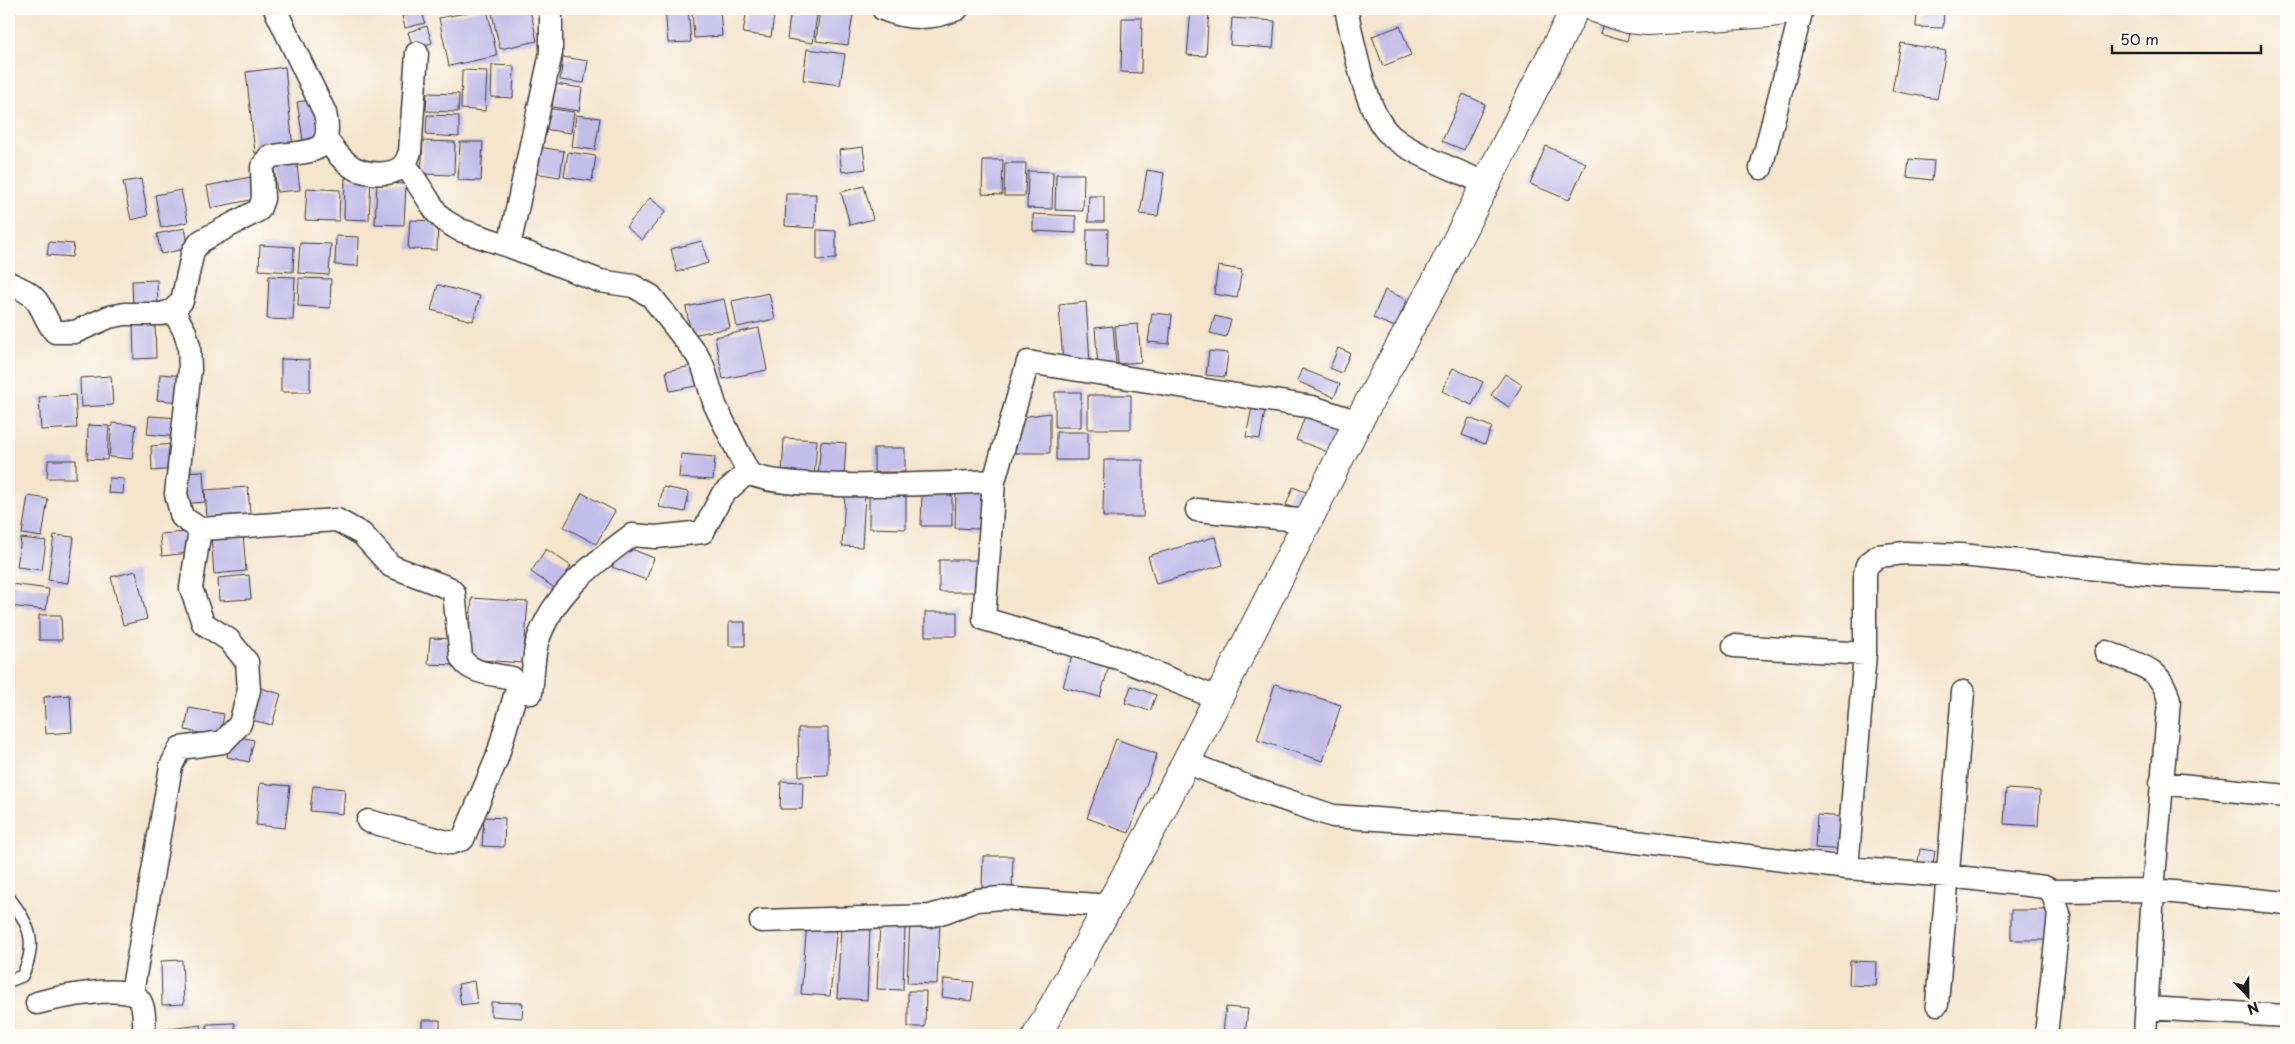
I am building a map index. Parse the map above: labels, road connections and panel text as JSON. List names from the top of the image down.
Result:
{
  "scale_bar": "50 m",
  "north": "bottom"
}
